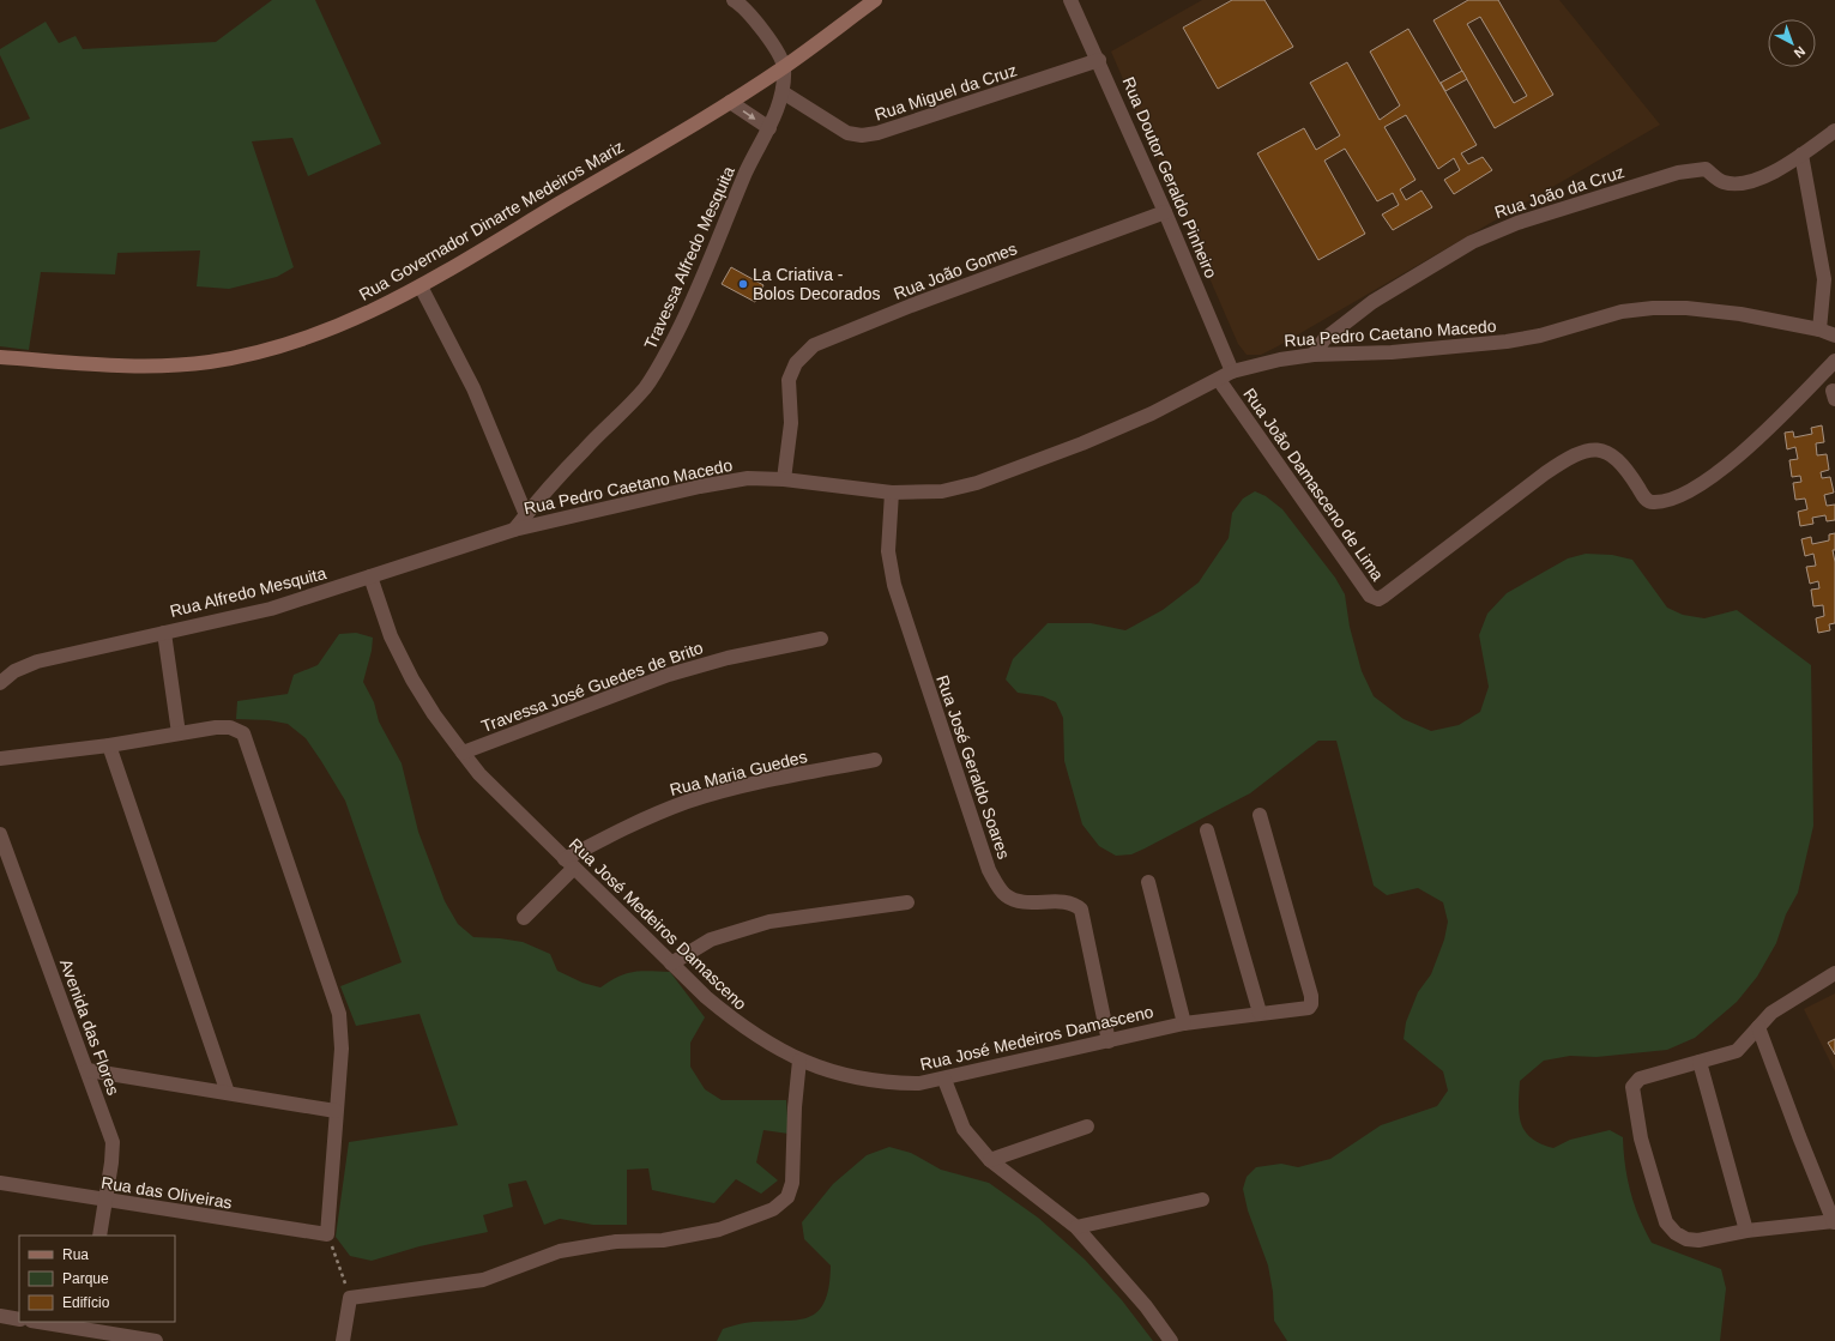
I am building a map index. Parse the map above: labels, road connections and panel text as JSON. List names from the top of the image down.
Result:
{
  "streets": {
    "main road": ["Rua Governador Dinarte Medeiros Mariz"],
    "street": [
      "Rua Miguel da Cruz",
      "Rua Doutor Geraldo Pinheiro",
      "Rua João da Cruz",
      "Travessa Alfredo Mesquita",
      "Rua João Gomes",
      "Rua Pedro Caetano Macedo",
      "Rua João Damasceno de Lima",
      "Rua Alfredo Mesquita",
      "Travessa José Guedes de Brito",
      "Rua José Geraldo Soares",
      "Rua Maria Guedes",
      "Rua José Medeiros Damasceno",
      "Avenida das Flores",
      "Rua das Oliveiras"
    ]
  },
  "crossings": [
    ["Rua Miguel da Cruz", "Rua Doutor Geraldo Pinheiro"],
    ["Rua Miguel da Cruz", "Travessa Alfredo Mesquita"],
    ["Rua Doutor Geraldo Pinheiro", "Rua João Gomes"],
    ["Rua Doutor Geraldo Pinheiro", "Rua Pedro Caetano Macedo"],
    ["Rua João da Cruz", "Rua Pedro Caetano Macedo"],
    ["Rua Governador Dinarte Medeiros Mariz", "Travessa Alfredo Mesquita"],
    ["Travessa Alfredo Mesquita", "Rua Pedro Caetano Macedo"],
    ["Travessa Alfredo Mesquita", "Rua Alfredo Mesquita"],
    ["Rua João Gomes", "Rua Pedro Caetano Macedo"],
    ["Rua Pedro Caetano Macedo", "Rua João Damasceno de Lima"],
    ["Rua Pedro Caetano Macedo", "Rua Alfredo Mesquita"],
    ["Rua Pedro Caetano Macedo", "Rua José Geraldo Soares"],
    ["Rua Alfredo Mesquita", "Rua José Medeiros Damasceno"],
    ["Travessa José Guedes de Brito", "Rua José Medeiros Damasceno"],
    ["Rua José Geraldo Soares", "Rua José Medeiros Damasceno"],
    ["Rua Maria Guedes", "Rua José Medeiros Damasceno"],
    ["Avenida das Flores", "Rua das Oliveiras"]
  ],
  "places": ["La Criativa - Bolos Decorados"],
  "legend": ["Rua", "Parque", "Edifício"],
  "north": "bottom right"
}
